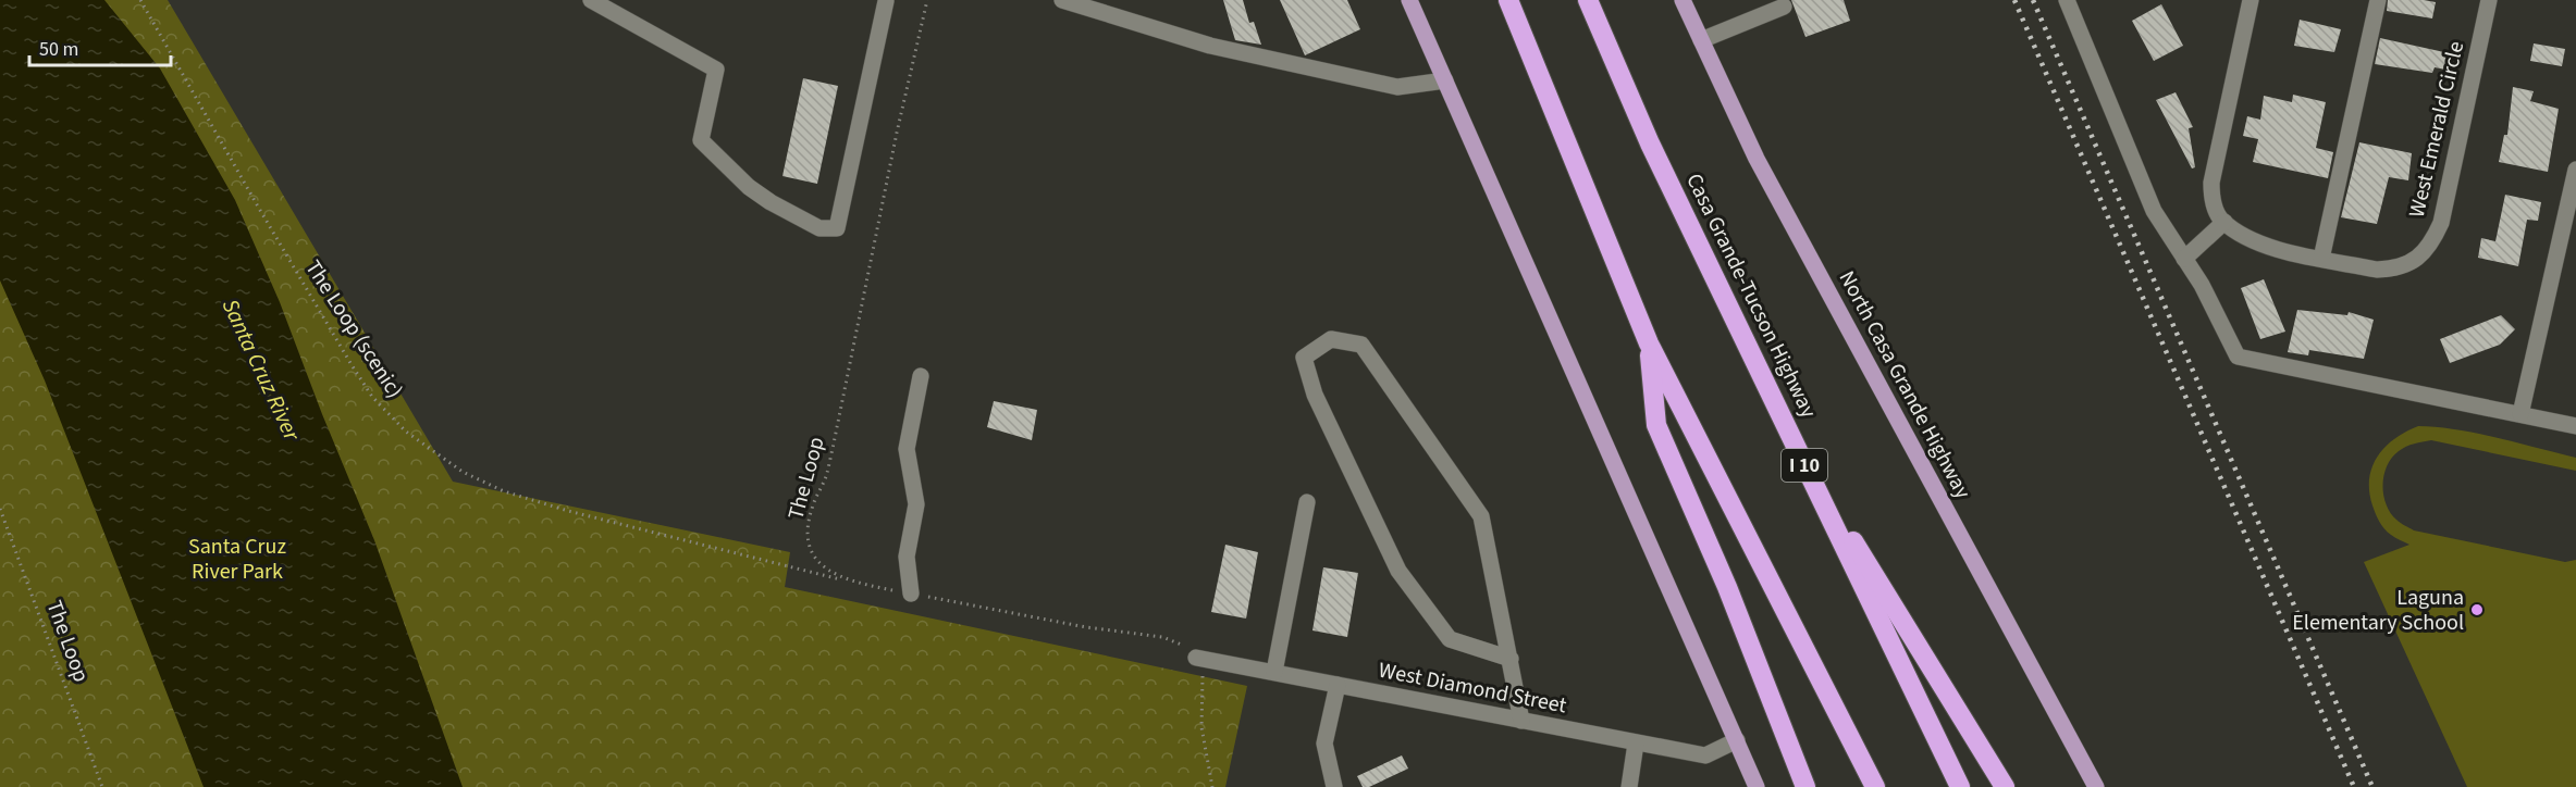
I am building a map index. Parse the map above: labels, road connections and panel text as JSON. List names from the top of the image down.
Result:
{
  "streets": {
    "highway": ["Casa Grande-Tucson Highway", "I 10"],
    "main road": ["North Casa Grande Highway"],
    "street": ["West Emerald Circle", "West Diamond Street"],
    "path": ["The Loop (scenic)", "The Loop"]
  },
  "crossings": [
    ["The Loop (scenic)", "The Loop"],
    ["The Loop", "West Diamond Street"]
  ],
  "water": ["Santa Cruz River"],
  "parks": ["Santa Cruz River Park"],
  "places": ["Laguna Elementary School"],
  "scale_bar": "50 m"
}
